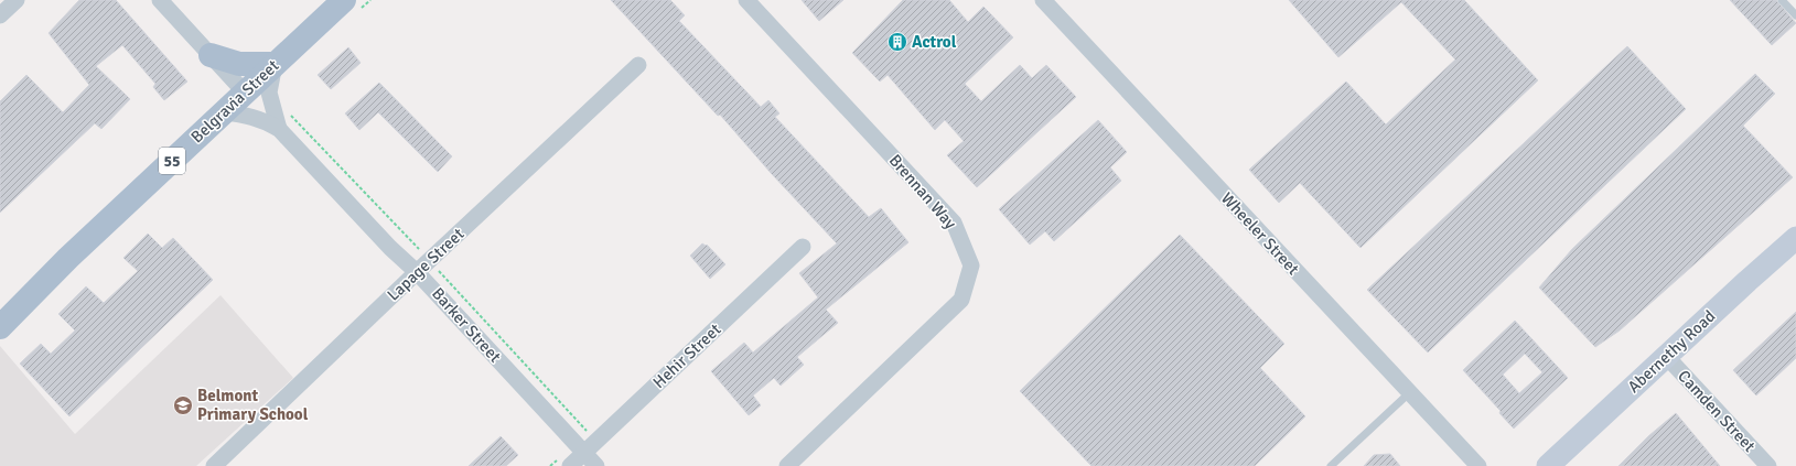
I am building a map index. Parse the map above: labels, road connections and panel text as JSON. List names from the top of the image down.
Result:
{
  "streets": {
    "main road": ["Belgravia Street", "55"],
    "street": [
      "Brennan Way",
      "Wheeler Street",
      "Lapage Street",
      "Barker Street",
      "Abernethy Road",
      "Hehir Street",
      "Camden Street"
    ]
  },
  "crossings": [
    ["Belgravia Street", "Barker Street"],
    ["Lapage Street", "Barker Street"],
    ["Barker Street", "Hehir Street"],
    ["Abernethy Road", "Camden Street"]
  ],
  "places": {
    "building": ["Actrol"],
    "school or university": ["Belmont Primary School"]
  }
}
